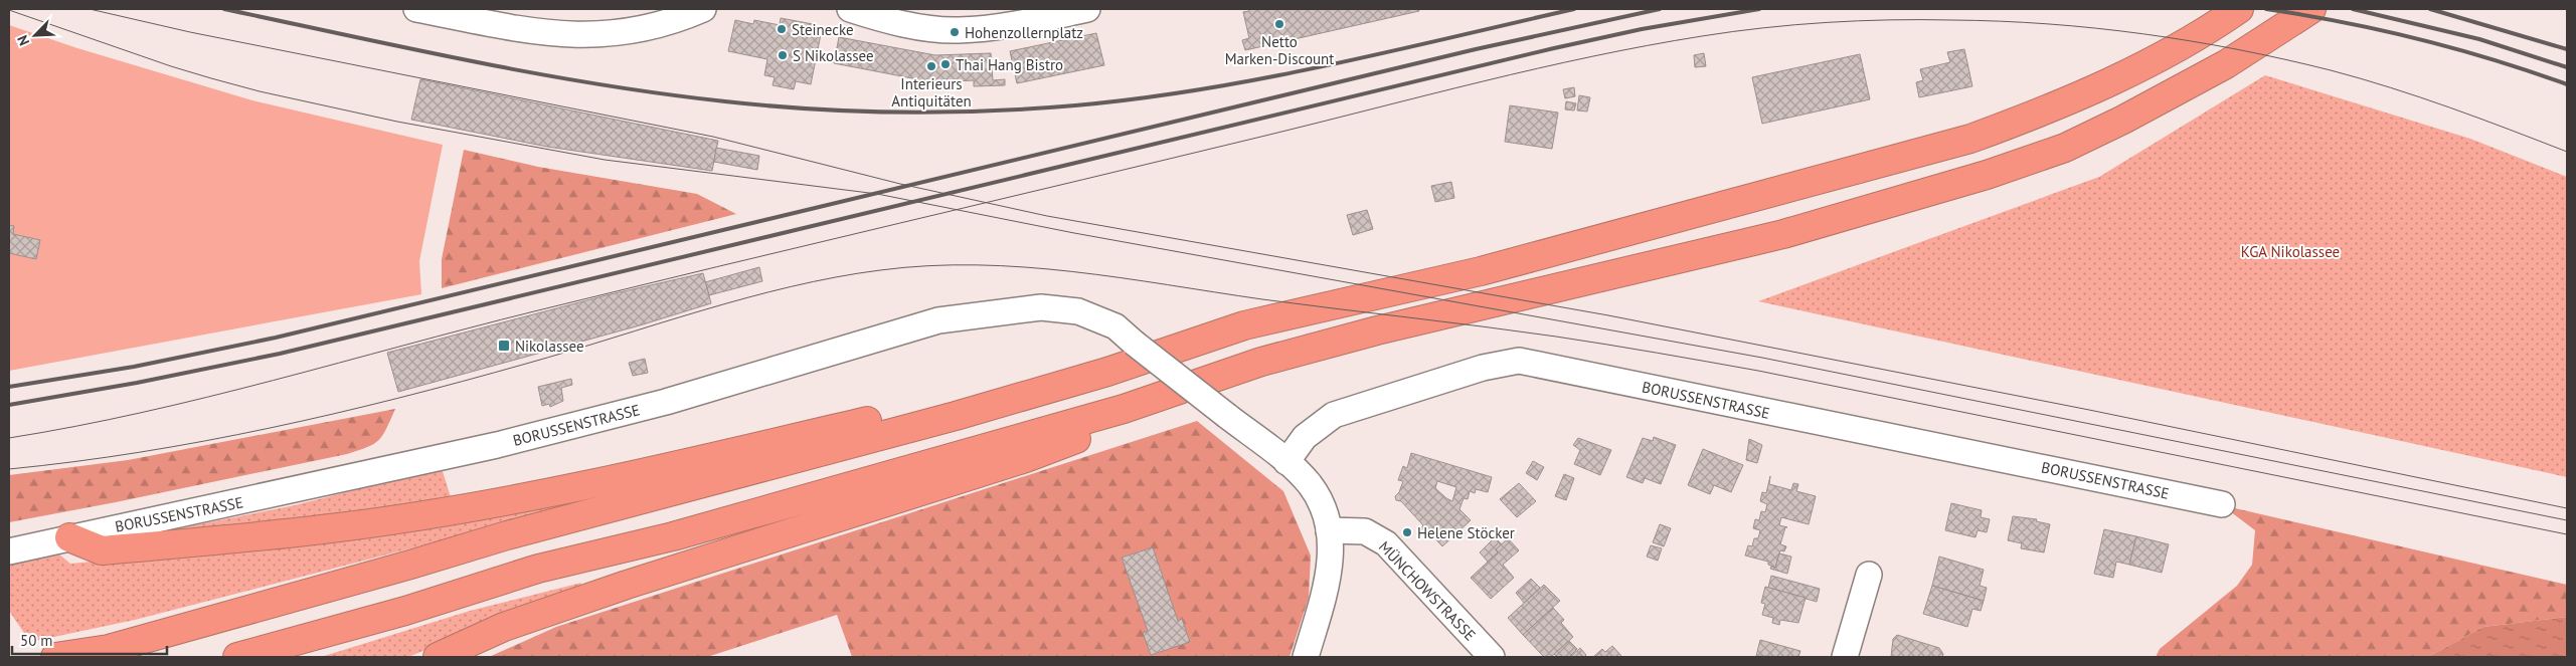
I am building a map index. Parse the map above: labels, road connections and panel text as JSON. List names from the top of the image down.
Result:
{
  "streets": {
    "street": ["BORUSSENSTRASSE", "MÜNCHOWSTRASSE"]
  },
  "parks": ["KGA Nikolassee"],
  "places": {
    "other": [
      "Netto Marken-Discount",
      "Steinecke",
      "Hohenzollernplatz",
      "S Nikolassee",
      "Thai Hang Bistro",
      "Interieurs Antiquitäten",
      "Helene Stöcker"
    ],
    "transit": ["Nikolassee"]
  },
  "scale_bar": "50 m",
  "north": "bottom left"
}
